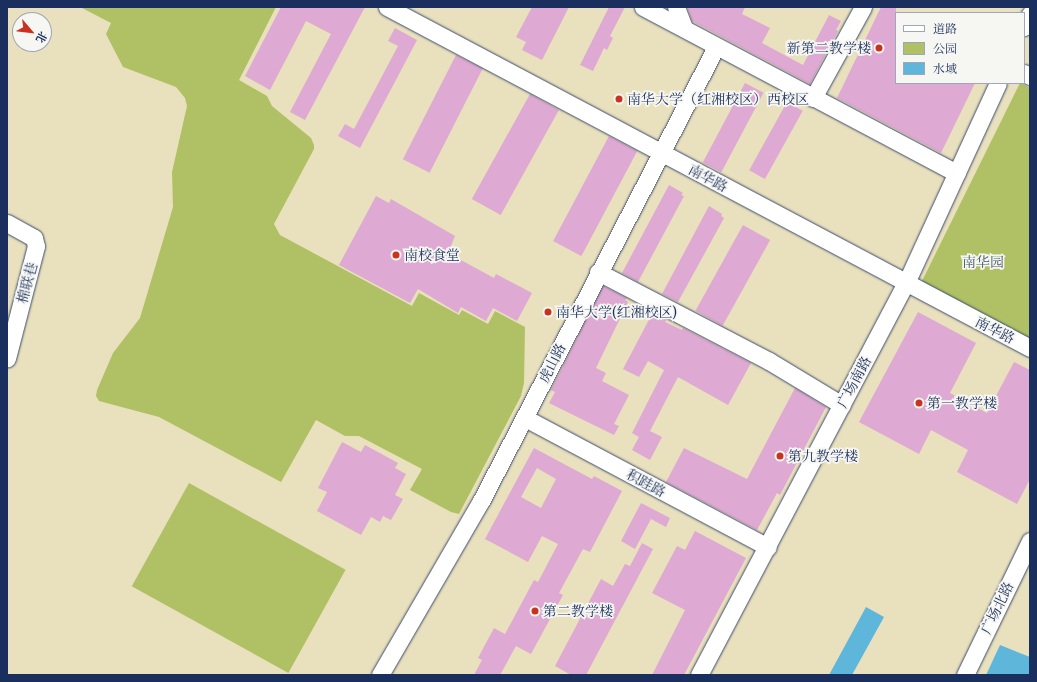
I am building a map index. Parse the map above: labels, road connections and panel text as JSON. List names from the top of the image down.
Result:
{
  "streets": {
    "lane": [
      "南华路",
      "棉联巷",
      "虎山路",
      "广场南路",
      "积跬路",
      "广场北路"
    ]
  },
  "crossings": [
    ["南华路", "虎山路"],
    ["南华路", "广场南路"],
    ["虎山路", "积跬路"],
    ["广场南路", "积跬路"]
  ],
  "parks": ["南华园"],
  "places": [
    "新第二教学楼",
    "南华大学（红湘校区）西校区",
    "南校食堂",
    "南华大学(红湘校区)",
    "第一教学楼",
    "第九教学楼",
    "第二教学楼"
  ],
  "legend": ["道路", "公园", "水域"],
  "north": "bottom right"
}
